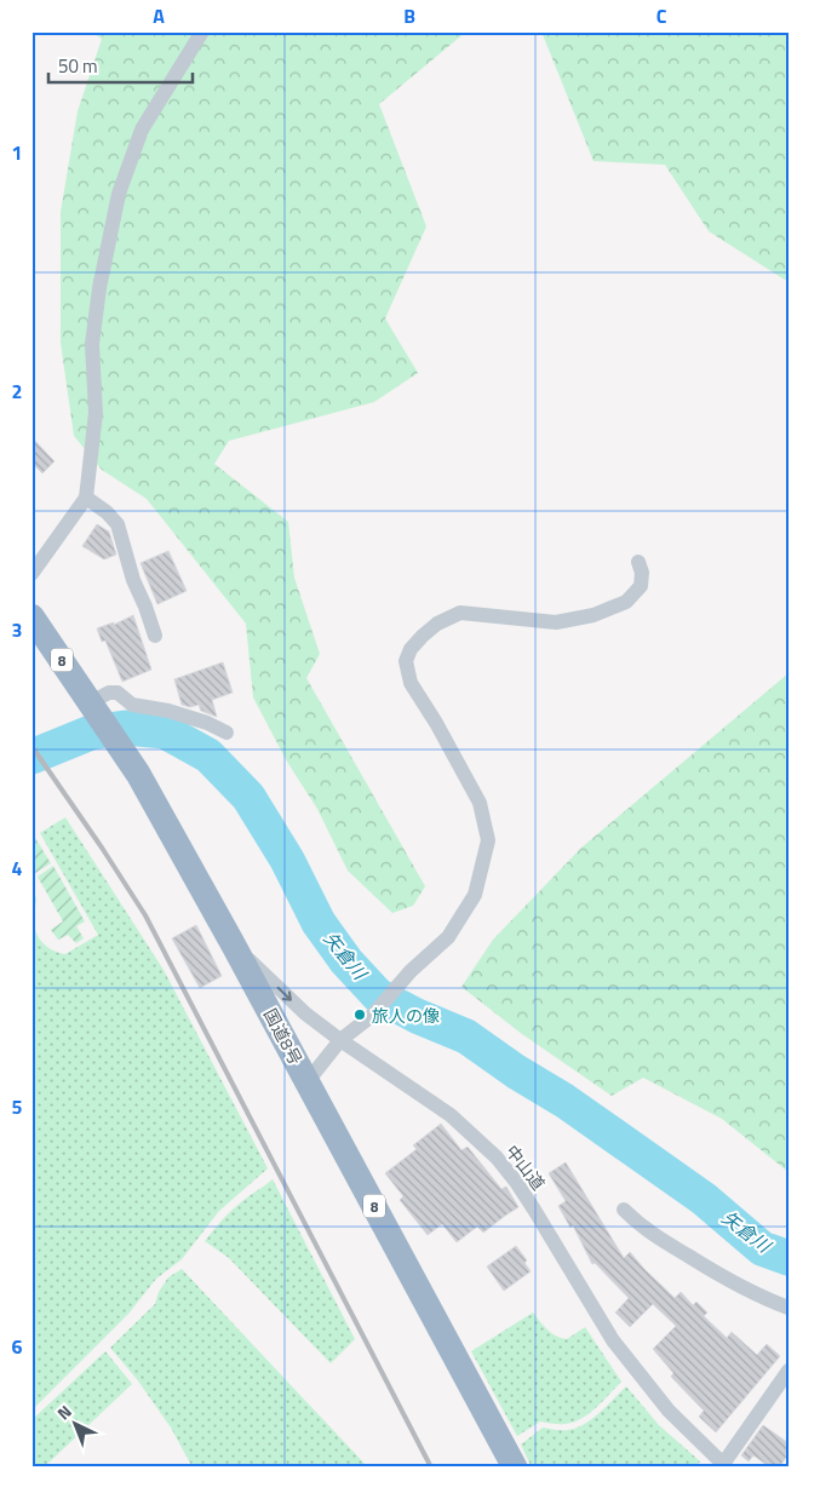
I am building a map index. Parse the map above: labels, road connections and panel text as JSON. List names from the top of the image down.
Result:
{
  "streets": {
    "highway": ["8", "国道8号"],
    "street": ["中山道"]
  },
  "crossings": [
    ["国道8号", "中山道"]
  ],
  "water": ["矢倉川"],
  "places": ["旅人の像"],
  "scale_bar": "50 m",
  "north": "top left",
  "grid": {
    "columns": ["A", "B", "C"],
    "rows": [
      "1",
      "2",
      "3",
      "4",
      "5",
      "6"
    ]
  }
}
